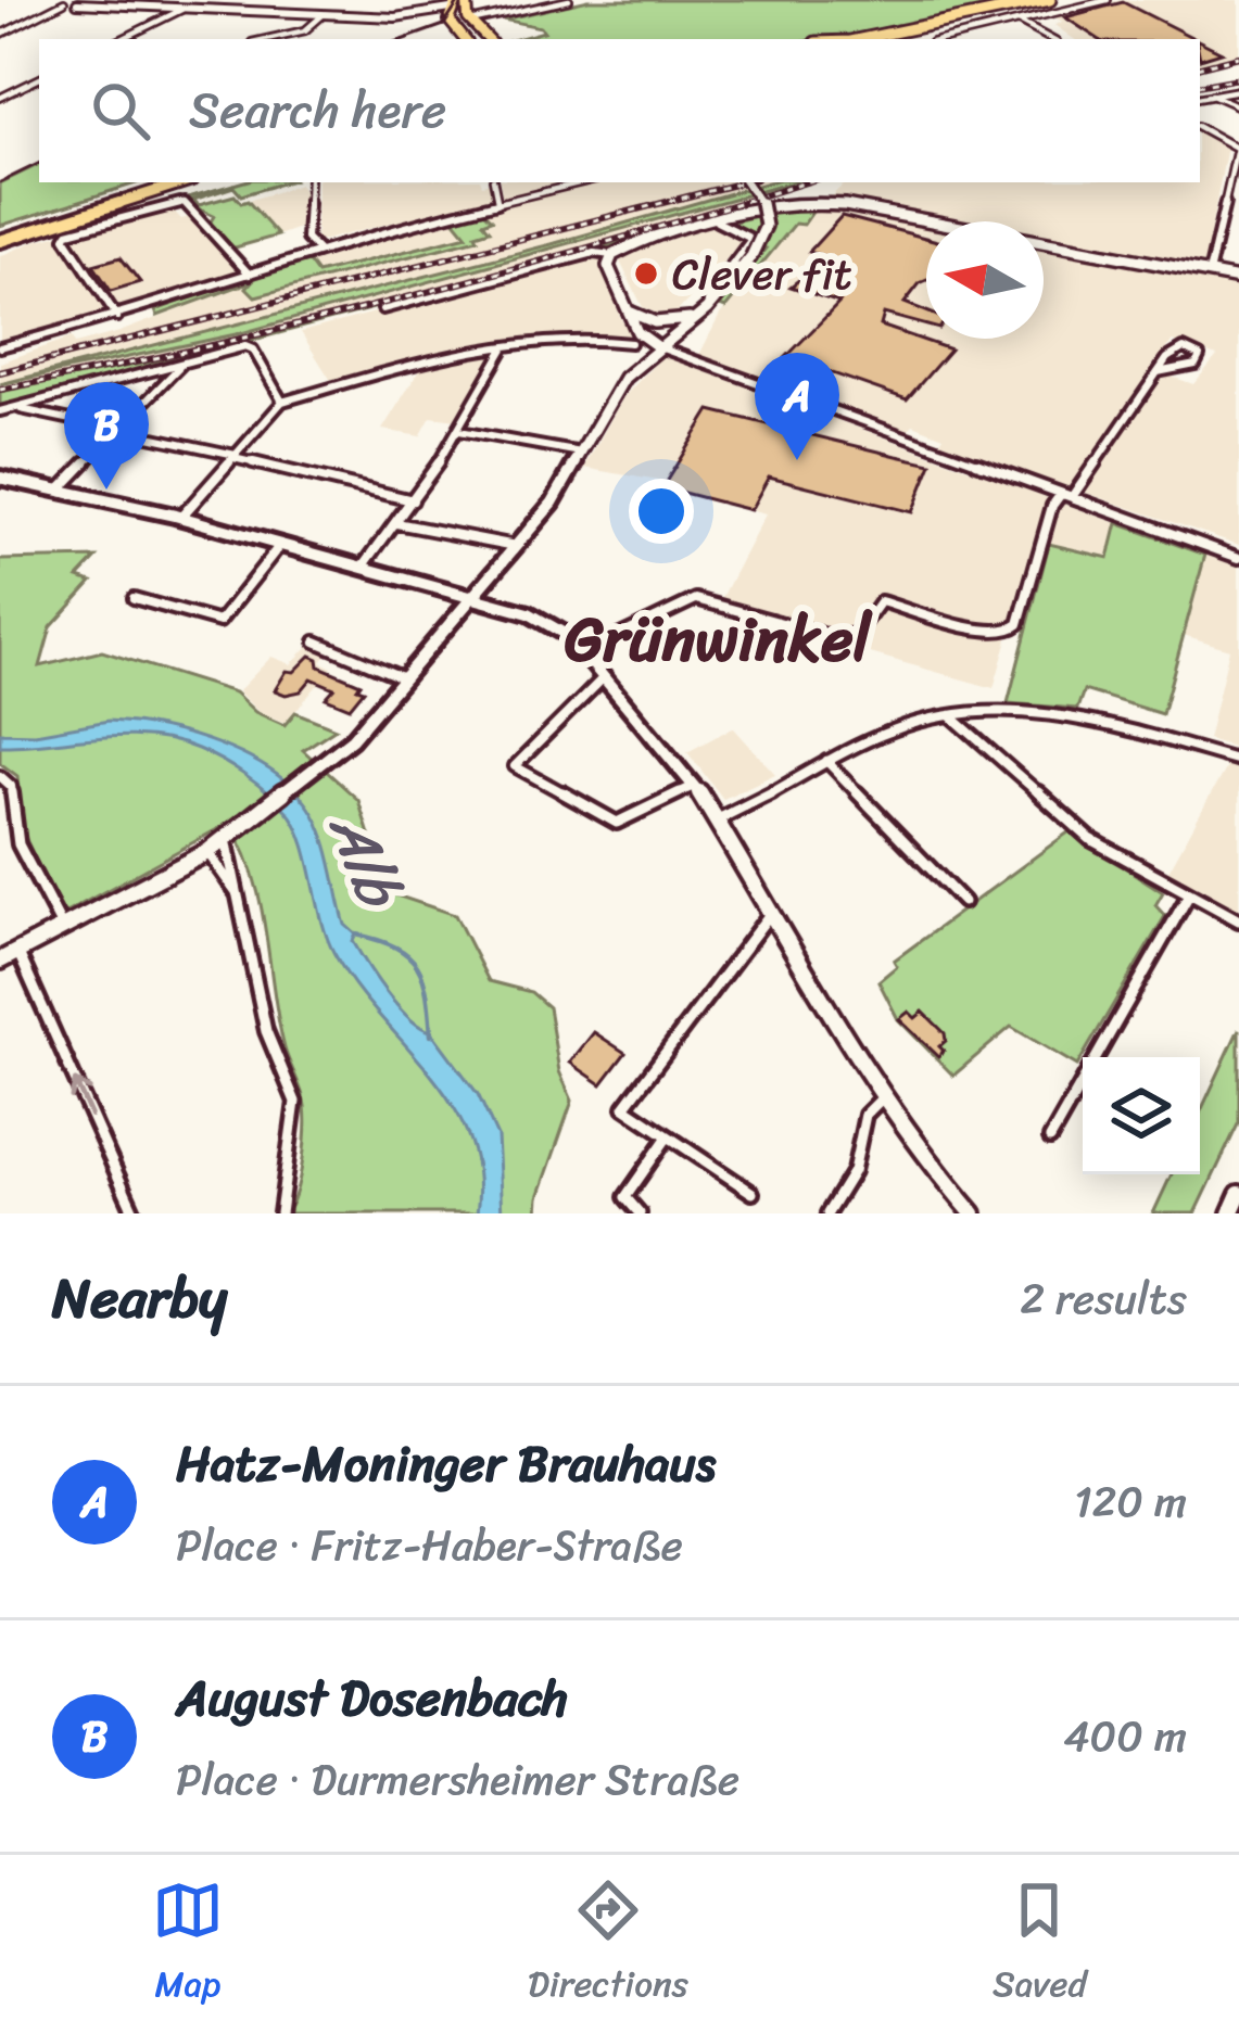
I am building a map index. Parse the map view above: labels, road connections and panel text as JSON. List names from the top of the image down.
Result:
{
  "districts": ["Grünwinkel"],
  "water": ["Alb"],
  "places": ["Clever fit"],
  "north": "left",
  "page": {
    "search": "Search here",
    "pins": ["A", "B"],
    "heading": ["Nearby", "2 results"],
    "list": [
      {
        "mark": "A",
        "name": "Hatz-Moninger Brauhaus",
        "note": "Place · Fritz-Haber-Straße",
        "value": "120 m"
      },
      {
        "mark": "B",
        "name": "August Dosenbach",
        "note": "Place · Durmersheimer Straße",
        "value": "400 m"
      }
    ],
    "nav": ["Map", "Directions", "Saved"]
  }
}
